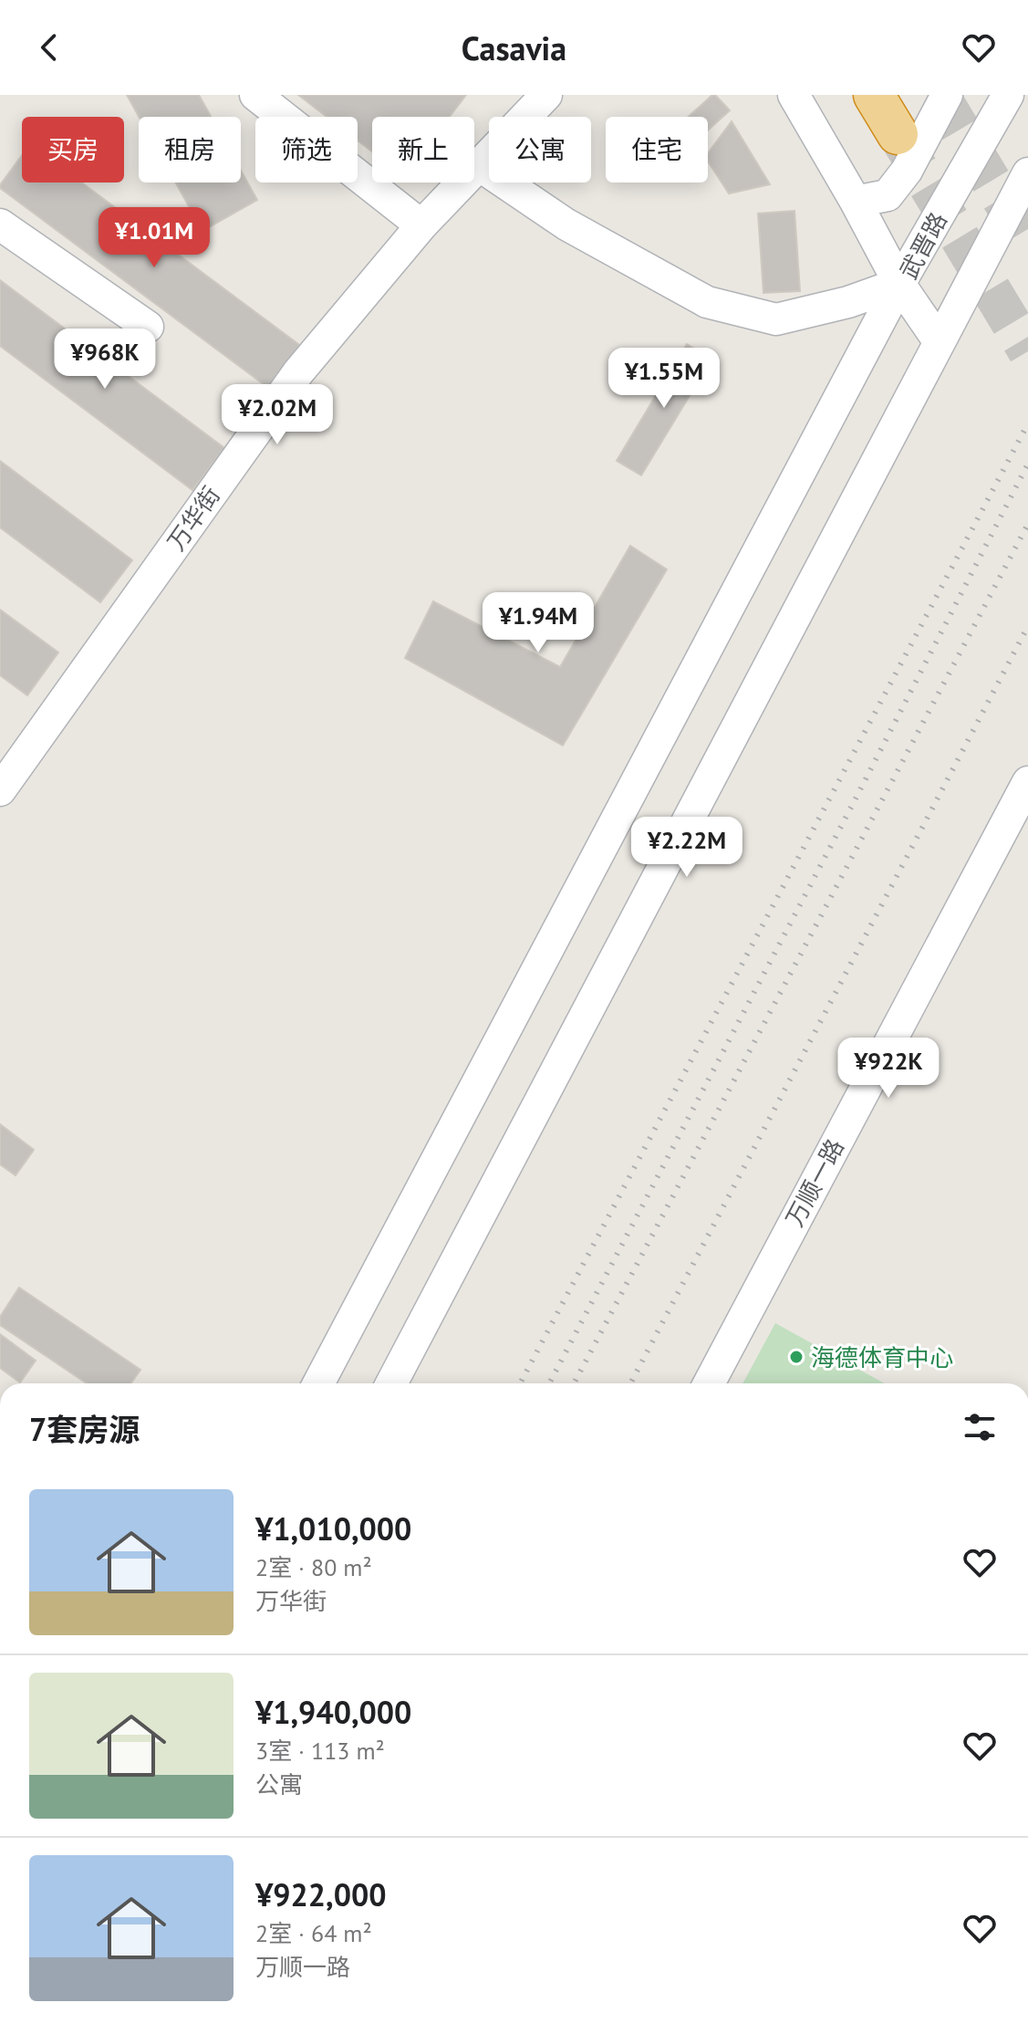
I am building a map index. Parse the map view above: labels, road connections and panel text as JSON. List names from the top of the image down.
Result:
{
  "streets": {
    "street": ["武晋路", "万华街", "万顺一路"]
  },
  "places": ["海德体育中心"],
  "page": {
    "header": "Casavia",
    "chip": [
      "买房",
      "租房",
      "筛选",
      "新上",
      "公寓",
      "住宅"
    ],
    "price": [
      "¥1.01M",
      "¥968K",
      "¥1.55M",
      "¥2.02M",
      "¥1.94M",
      "¥2.22M",
      "¥922K"
    ],
    "heading": "7套房源",
    "list": [
      {
        "name": "¥1,010,000",
        "note": "2室 · 80 m² · 万华街"
      },
      {
        "name": "¥1,940,000",
        "note": "3室 · 113 m² · 公寓"
      },
      {
        "name": "¥922,000",
        "note": "2室 · 64 m² · 万顺一路"
      }
    ]
  }
}
